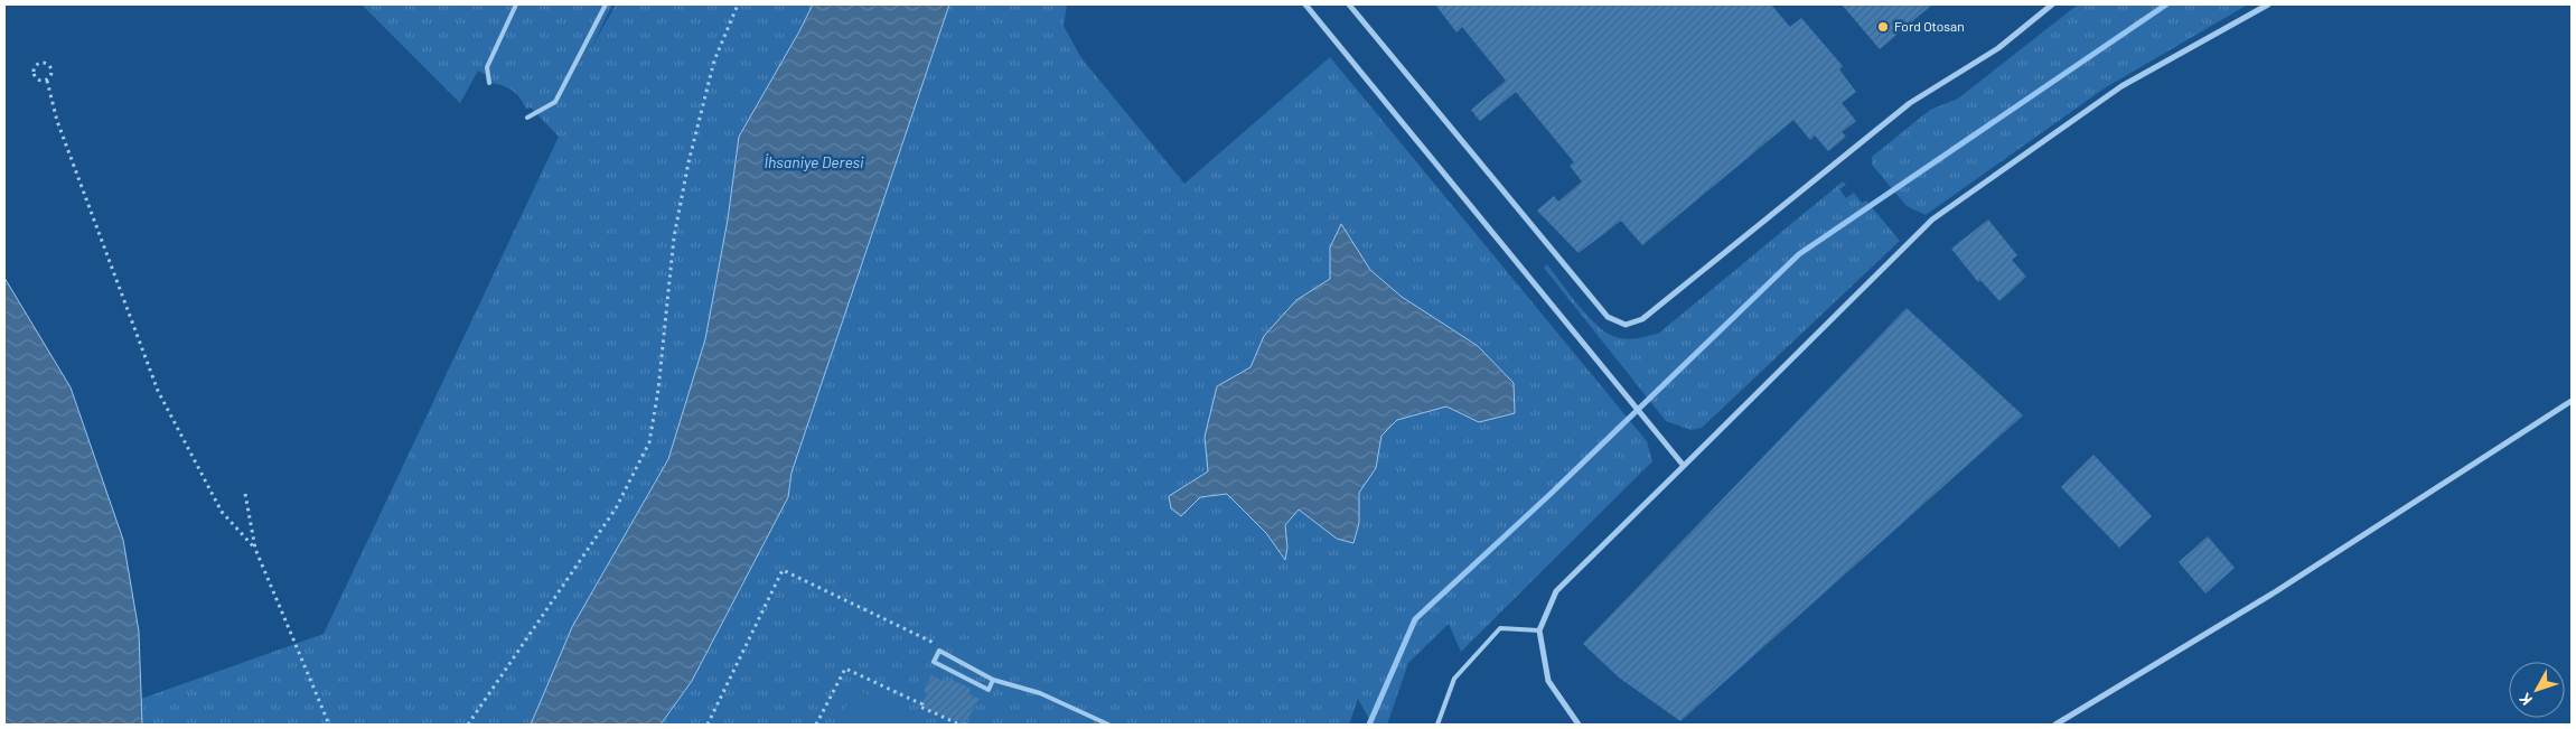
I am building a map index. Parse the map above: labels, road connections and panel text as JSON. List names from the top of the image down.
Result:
{
  "water": ["İhsaniye Deresi"],
  "places": ["Ford Otosan"],
  "north": "bottom left"
}
